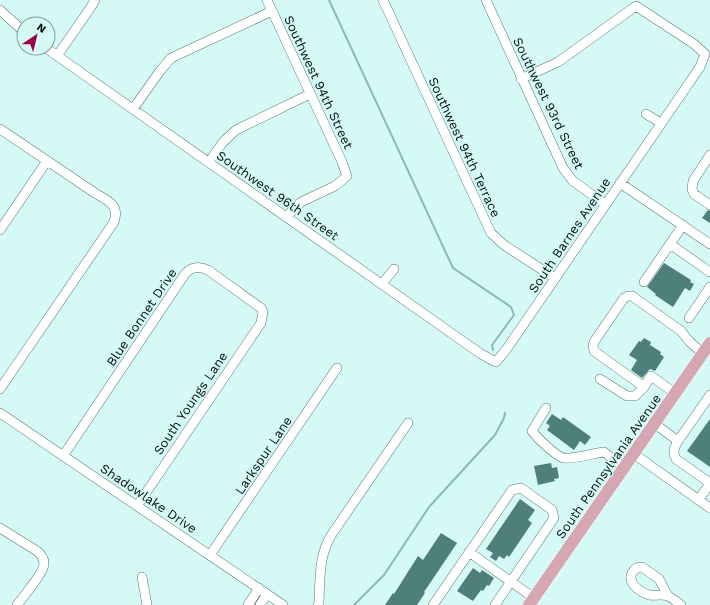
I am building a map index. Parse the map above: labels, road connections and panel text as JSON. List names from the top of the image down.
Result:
{
  "streets": {
    "main road": ["South Pennsylvania Avenue"],
    "street": [
      "Southwest 94th Street",
      "Southwest 93rd Street",
      "Southwest 94th Terrace",
      "Southwest 96th Street",
      "South Barnes Avenue",
      "Blue Bonnet Drive",
      "South Youngs Lane",
      "Larkspur Lane",
      "Shadowlake Drive"
    ]
  },
  "crossings": [
    ["Southwest 94th Street", "Southwest 96th Street"],
    ["Southwest 93rd Street", "South Barnes Avenue"],
    ["Southwest 94th Terrace", "South Barnes Avenue"],
    ["Southwest 96th Street", "South Barnes Avenue"],
    ["Blue Bonnet Drive", "South Youngs Lane"],
    ["Blue Bonnet Drive", "Shadowlake Drive"],
    ["South Youngs Lane", "Shadowlake Drive"],
    ["Larkspur Lane", "Shadowlake Drive"]
  ],
  "north": "top right"
}
